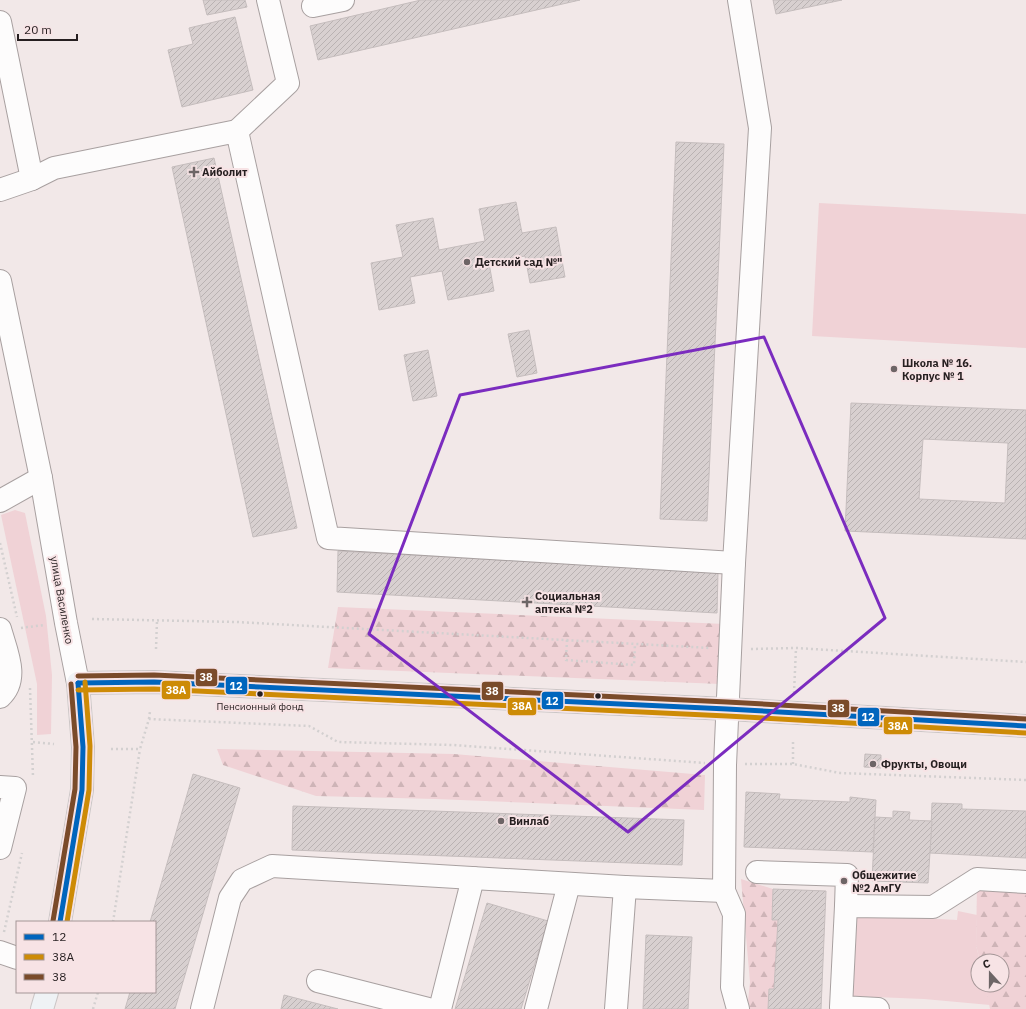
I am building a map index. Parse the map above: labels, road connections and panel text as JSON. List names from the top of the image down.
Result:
{
  "streets": {
    "main road": ["улица Василенко"]
  },
  "places": {
    "health": ["Айболит", "Социальная аптека №2"],
    "other": [
      "Детский сад №\"",
      "Школа № 16. Корпус № 1",
      "Пенсионный фонд",
      "Фрукты, Овощи",
      "Винлаб",
      "Общежитие №2 АмГУ"
    ]
  },
  "lines": ["transit line 38", "transit line 12", "transit line 38А"],
  "legend": ["12", "38А", "38"],
  "scale_bar": "20 m",
  "north": "top"
}
